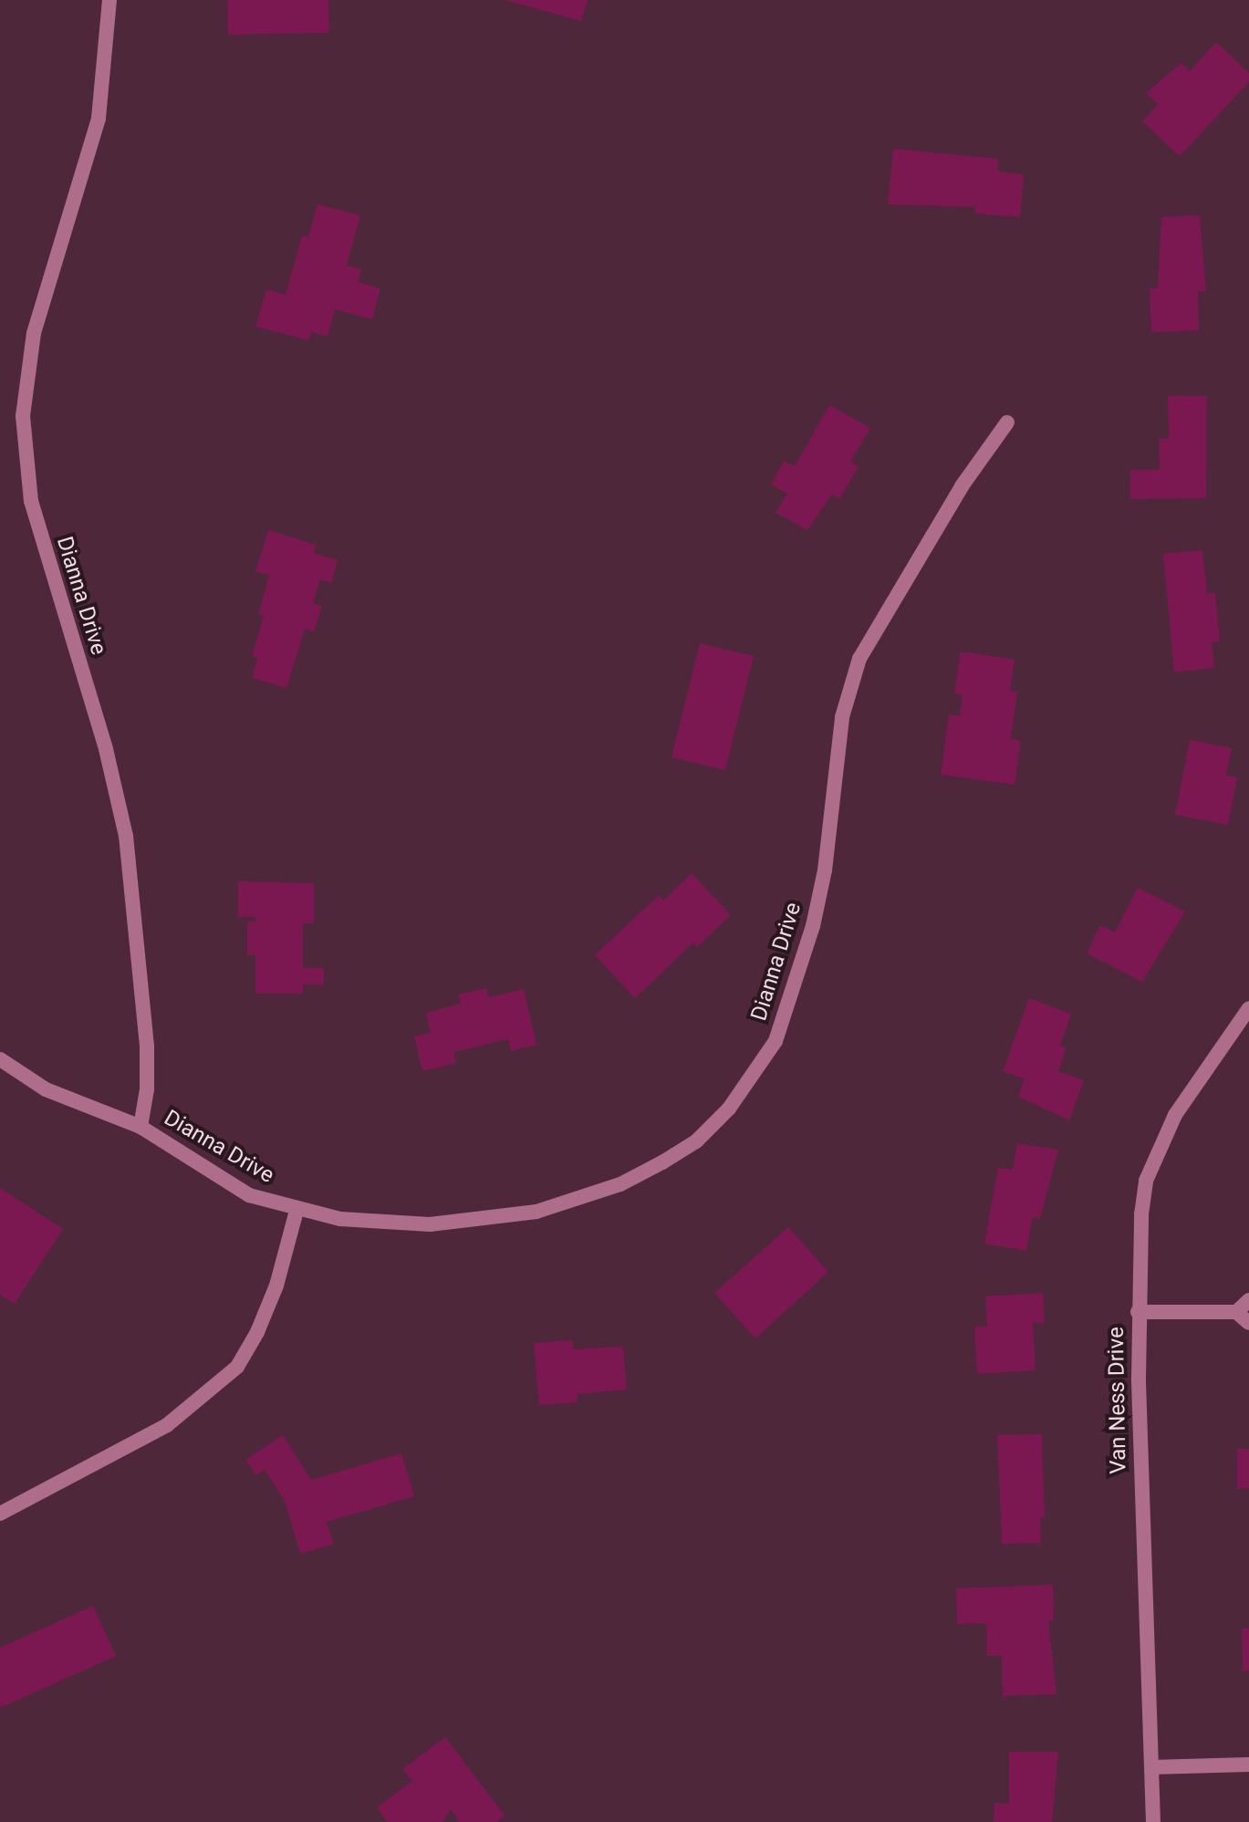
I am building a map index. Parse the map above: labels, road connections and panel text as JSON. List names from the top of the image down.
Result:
{
  "streets": {
    "street": ["Dianna Drive", "Van Ness Drive"]
  }
}
